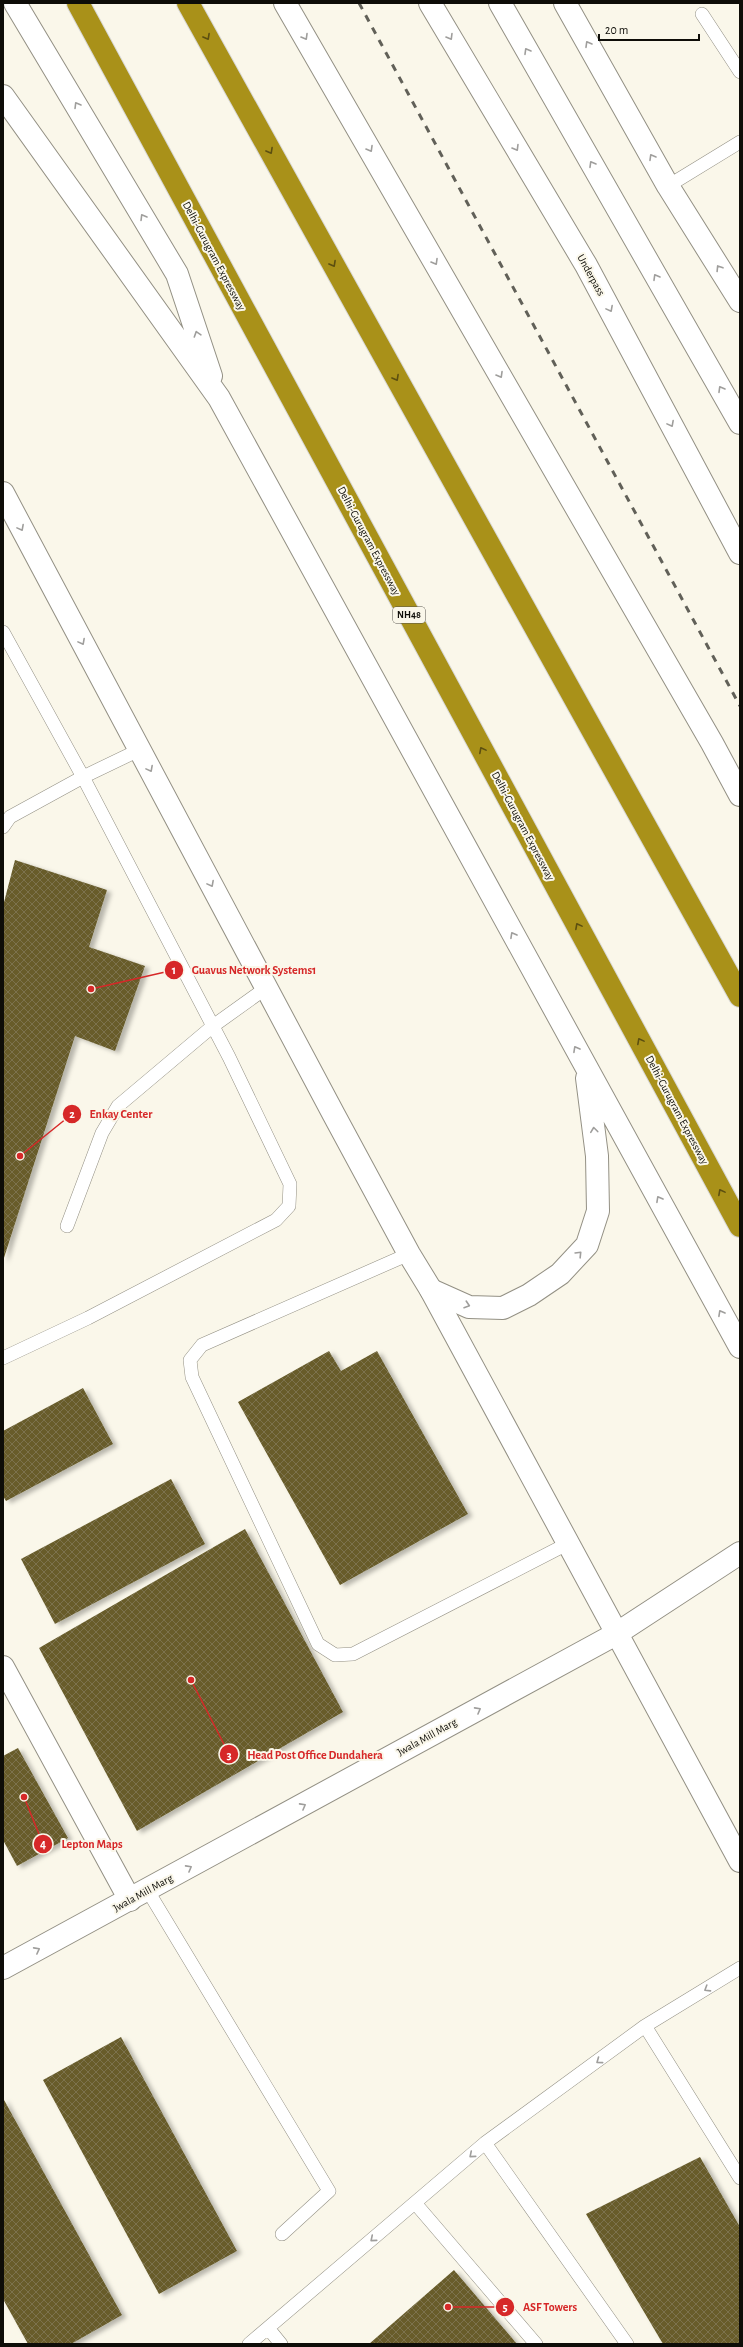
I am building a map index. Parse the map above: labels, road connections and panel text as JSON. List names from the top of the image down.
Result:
{
  "streets": {
    "highway": ["Delhi-Gurugram Expressway", "NH48"],
    "main road": ["Underpass", "Jwala Mill Marg"]
  },
  "one_way": ["Jwala Mill Marg"],
  "places": [
    "Guavus Network Systems1",
    "Enkay Center",
    "Head Post Office Dundahera",
    "Lepton Maps",
    "ASF Towers"
  ],
  "scale_bar": "20 m"
}
